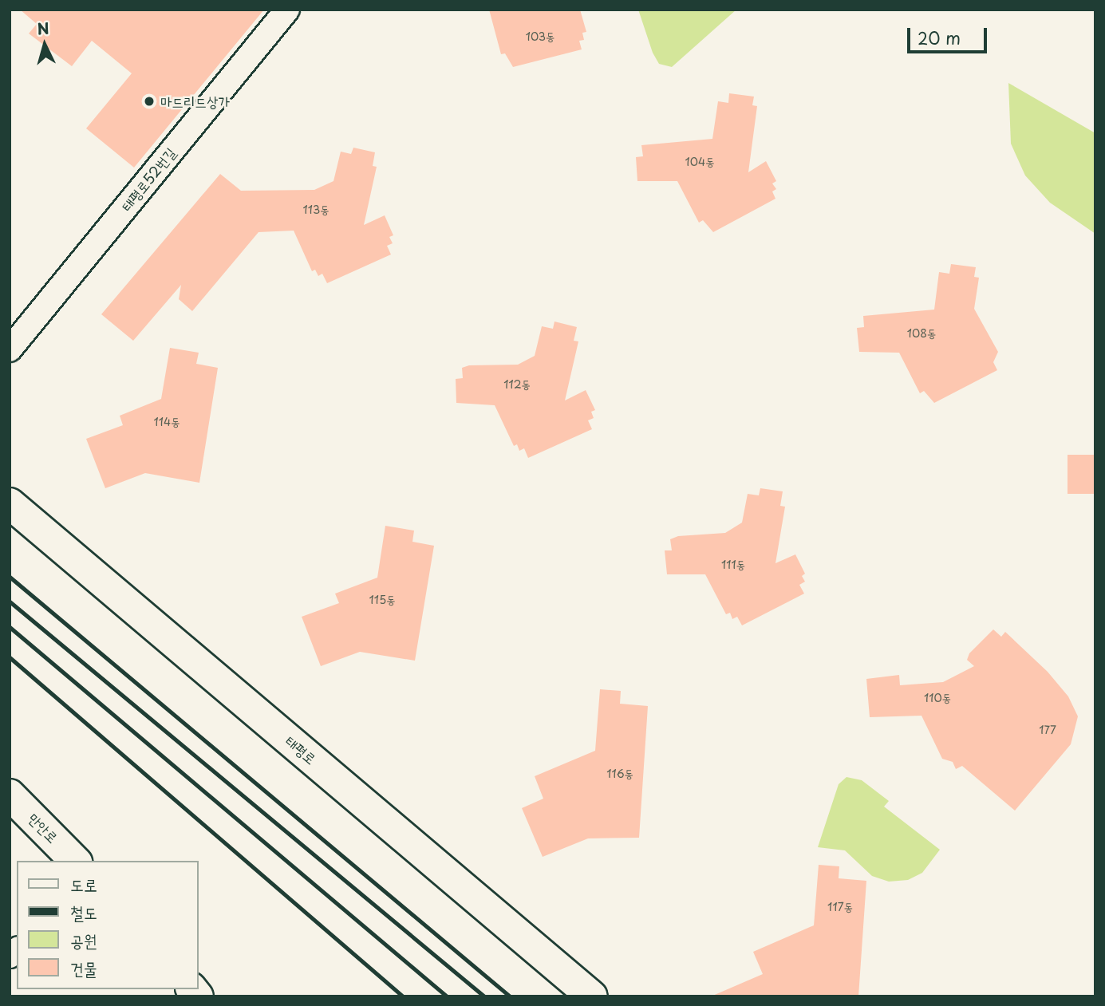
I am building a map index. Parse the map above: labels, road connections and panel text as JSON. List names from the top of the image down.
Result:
{
  "streets": {
    "street": ["태평로52번길", "태평로", "만안로"]
  },
  "places": ["마드리드상가"],
  "house_numbers": [
    "103동",
    "104동",
    "113동",
    "108동",
    "112동",
    "114동",
    "111동",
    "115동",
    "110동",
    "177",
    "116동",
    "117동"
  ],
  "legend": [
    "도로",
    "철도",
    "공원",
    "건물"
  ],
  "scale_bar": "20 m",
  "north": "top"
}
